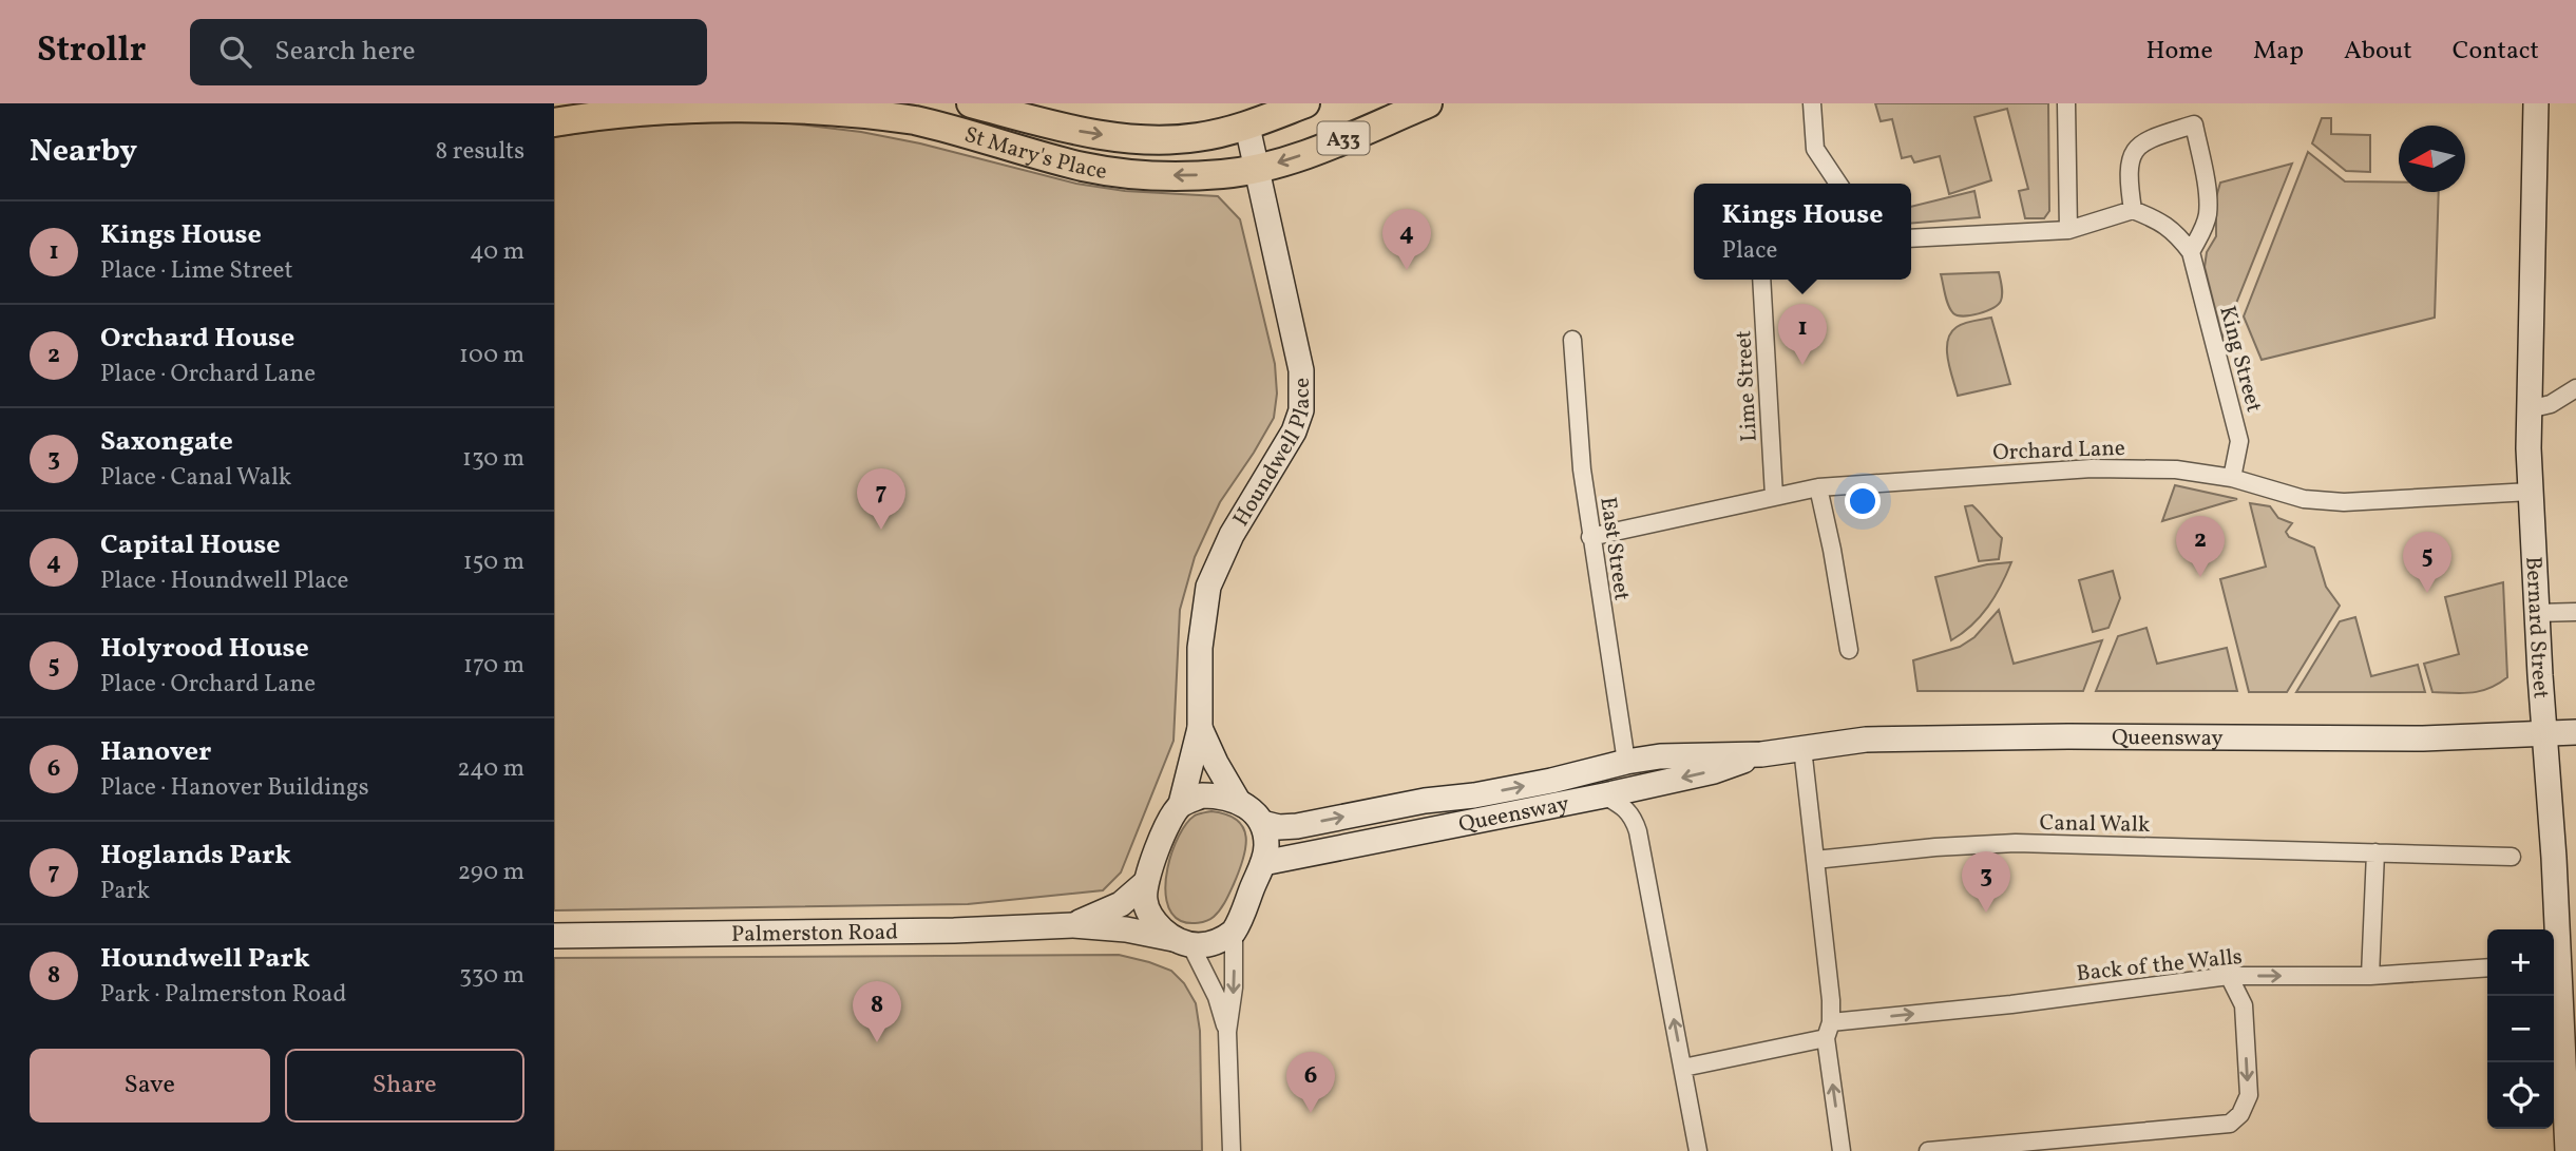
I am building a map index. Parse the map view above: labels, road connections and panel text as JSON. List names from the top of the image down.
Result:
{
  "streets": {
    "main road": ["A33", "St Mary's Place"],
    "street": [
      "King Street",
      "Lime Street",
      "Houndwell Place",
      "Orchard Lane",
      "East Street",
      "Bernard Street",
      "Queensway",
      "Canal Walk",
      "Palmerston Road",
      "Back of the Walls"
    ]
  },
  "crossings": [
    ["A33", "St Mary's Place"],
    ["A33", "Houndwell Place"],
    ["St Mary's Place", "Houndwell Place"],
    ["King Street", "Orchard Lane"],
    ["Lime Street", "Orchard Lane"],
    ["Houndwell Place", "Queensway"],
    ["Houndwell Place", "Palmerston Road"],
    ["Orchard Lane", "East Street"],
    ["Orchard Lane", "Bernard Street"],
    ["East Street", "Queensway"],
    ["Bernard Street", "Queensway"],
    ["Queensway", "Palmerston Road"]
  ],
  "north": "left",
  "page": {
    "header": "Strollr",
    "search": "Search here",
    "nav": [
      "Home",
      "Map",
      "About",
      "Contact"
    ],
    "heading": ["Nearby", "8 results"],
    "popup": ["Kings House", "Place"],
    "list": [
      {
        "mark": "1",
        "name": "Kings House",
        "note": "Place · Lime Street",
        "value": "40 m"
      },
      {
        "mark": "2",
        "name": "Orchard House",
        "note": "Place · Orchard Lane",
        "value": "100 m"
      },
      {
        "mark": "3",
        "name": "Saxongate",
        "note": "Place · Canal Walk",
        "value": "130 m"
      },
      {
        "mark": "4",
        "name": "Capital House",
        "note": "Place · Houndwell Place",
        "value": "150 m"
      },
      {
        "mark": "5",
        "name": "Holyrood House",
        "note": "Place · Orchard Lane",
        "value": "170 m"
      },
      {
        "mark": "6",
        "name": "Hanover",
        "note": "Place · Hanover Buildings",
        "value": "240 m"
      },
      {
        "mark": "7",
        "name": "Hoglands Park",
        "note": "Park",
        "value": "290 m"
      },
      {
        "mark": "8",
        "name": "Houndwell Park",
        "note": "Park · Palmerston Road",
        "value": "330 m"
      }
    ],
    "pins": [
      "4",
      "1",
      "7",
      "2",
      "5",
      "3",
      "8",
      "6"
    ],
    "map_buttons": ["+", "−"],
    "buttons": ["Save", "Share"]
  }
}
